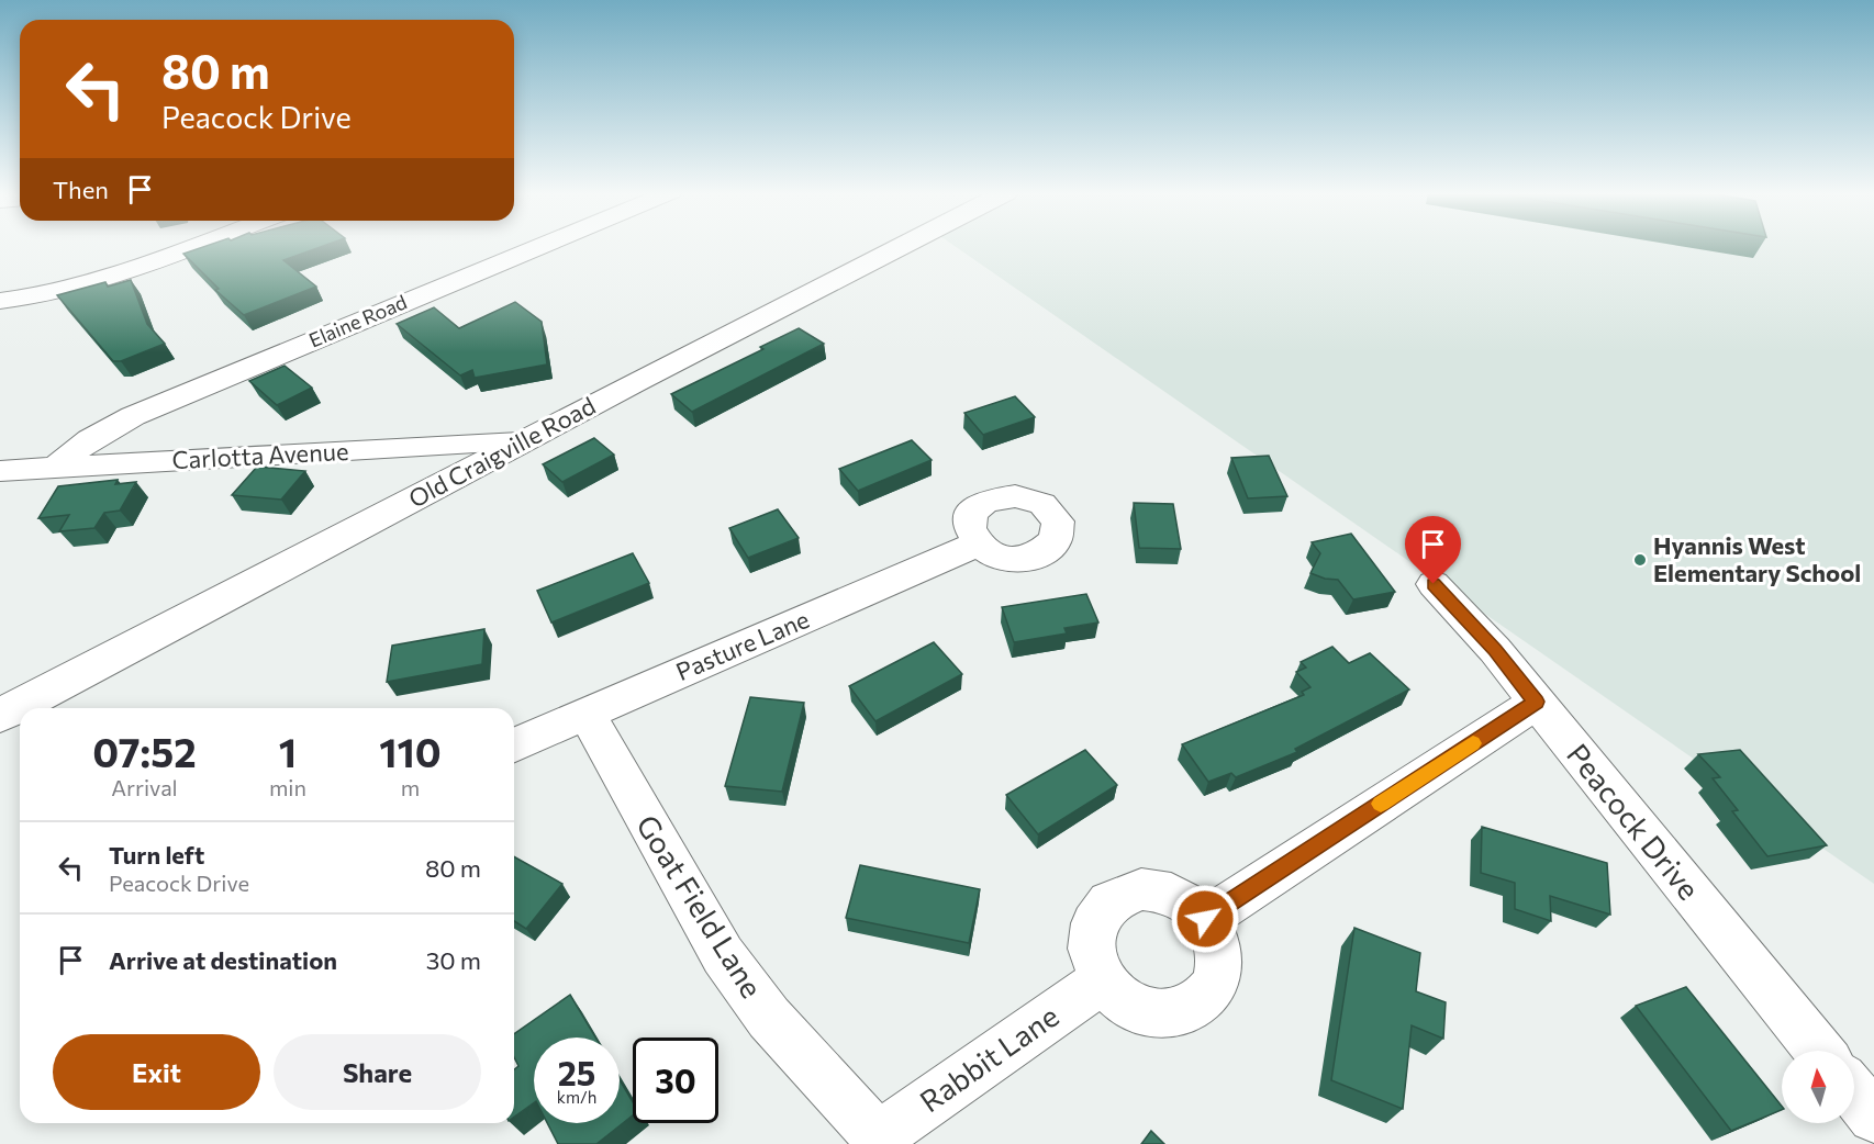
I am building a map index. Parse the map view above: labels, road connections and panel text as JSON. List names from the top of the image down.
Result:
{
  "streets": {
    "street": [
      "Elaine Road",
      "Old Craigville Road",
      "Carlotta Avenue",
      "Pasture Lane",
      "Peacock Drive",
      "Goat Field Lane",
      "Rabbit Lane"
    ]
  },
  "crossings": [
    ["Elaine Road", "Carlotta Avenue"],
    ["Old Craigville Road", "Carlotta Avenue"],
    ["Pasture Lane", "Goat Field Lane"],
    ["Goat Field Lane", "Rabbit Lane"]
  ],
  "places": ["Hyannis West Elementary School"],
  "north": "top",
  "page": {
    "turn": ["80 m", "Peacock Drive"],
    "then": "Then",
    "eta": [
      "07:52",
      "Arrival",
      "1",
      "min",
      "110",
      "m"
    ],
    "list": [
      {
        "name": "Turn left",
        "note": "Peacock Drive",
        "value": "80 m"
      },
      {
        "name": "Arrive at destination",
        "value": "30 m"
      }
    ],
    "buttons": ["Exit", "Share"],
    "speed": "25 km/h",
    "limit": "30"
  }
}
